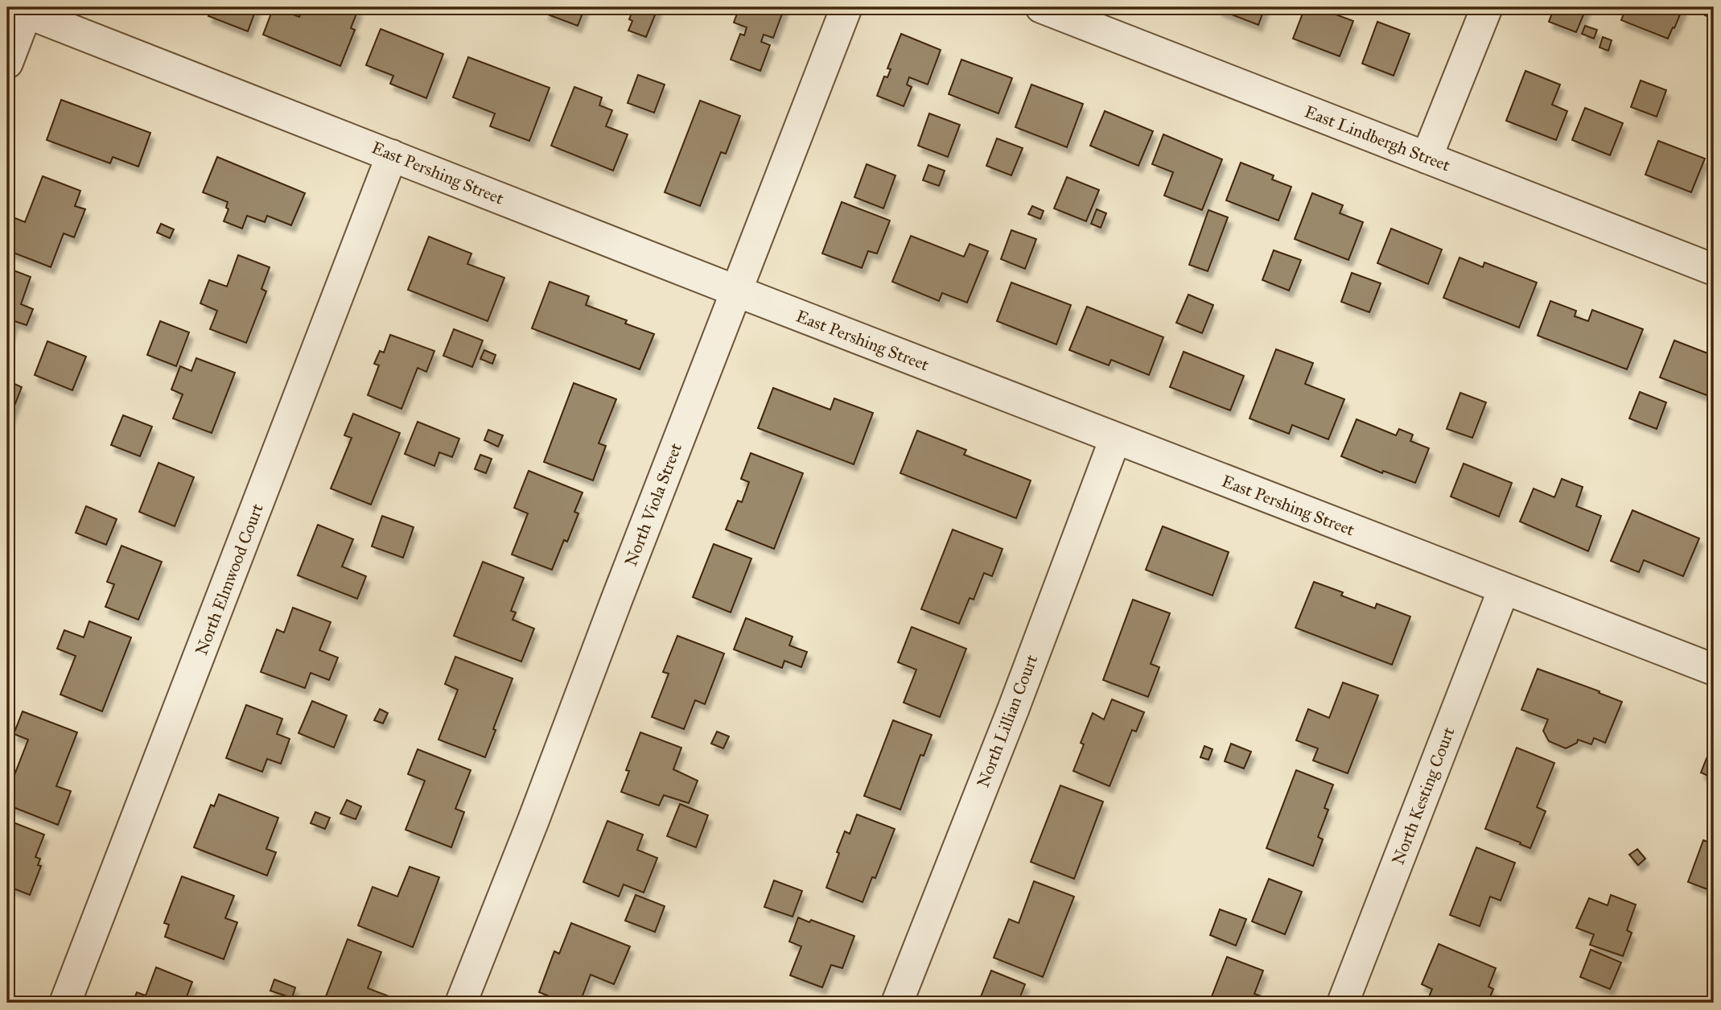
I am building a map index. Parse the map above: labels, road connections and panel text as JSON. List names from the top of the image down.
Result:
{
  "streets": {
    "street": [
      "East Lindbergh Street",
      "East Pershing Street",
      "North Viola Street",
      "North Elmwood Court",
      "North Lillian Court",
      "North Kesting Court"
    ]
  },
  "crossings": [
    ["East Pershing Street", "North Viola Street"],
    ["East Pershing Street", "North Elmwood Court"],
    ["East Pershing Street", "North Lillian Court"],
    ["East Pershing Street", "North Kesting Court"]
  ]
}
